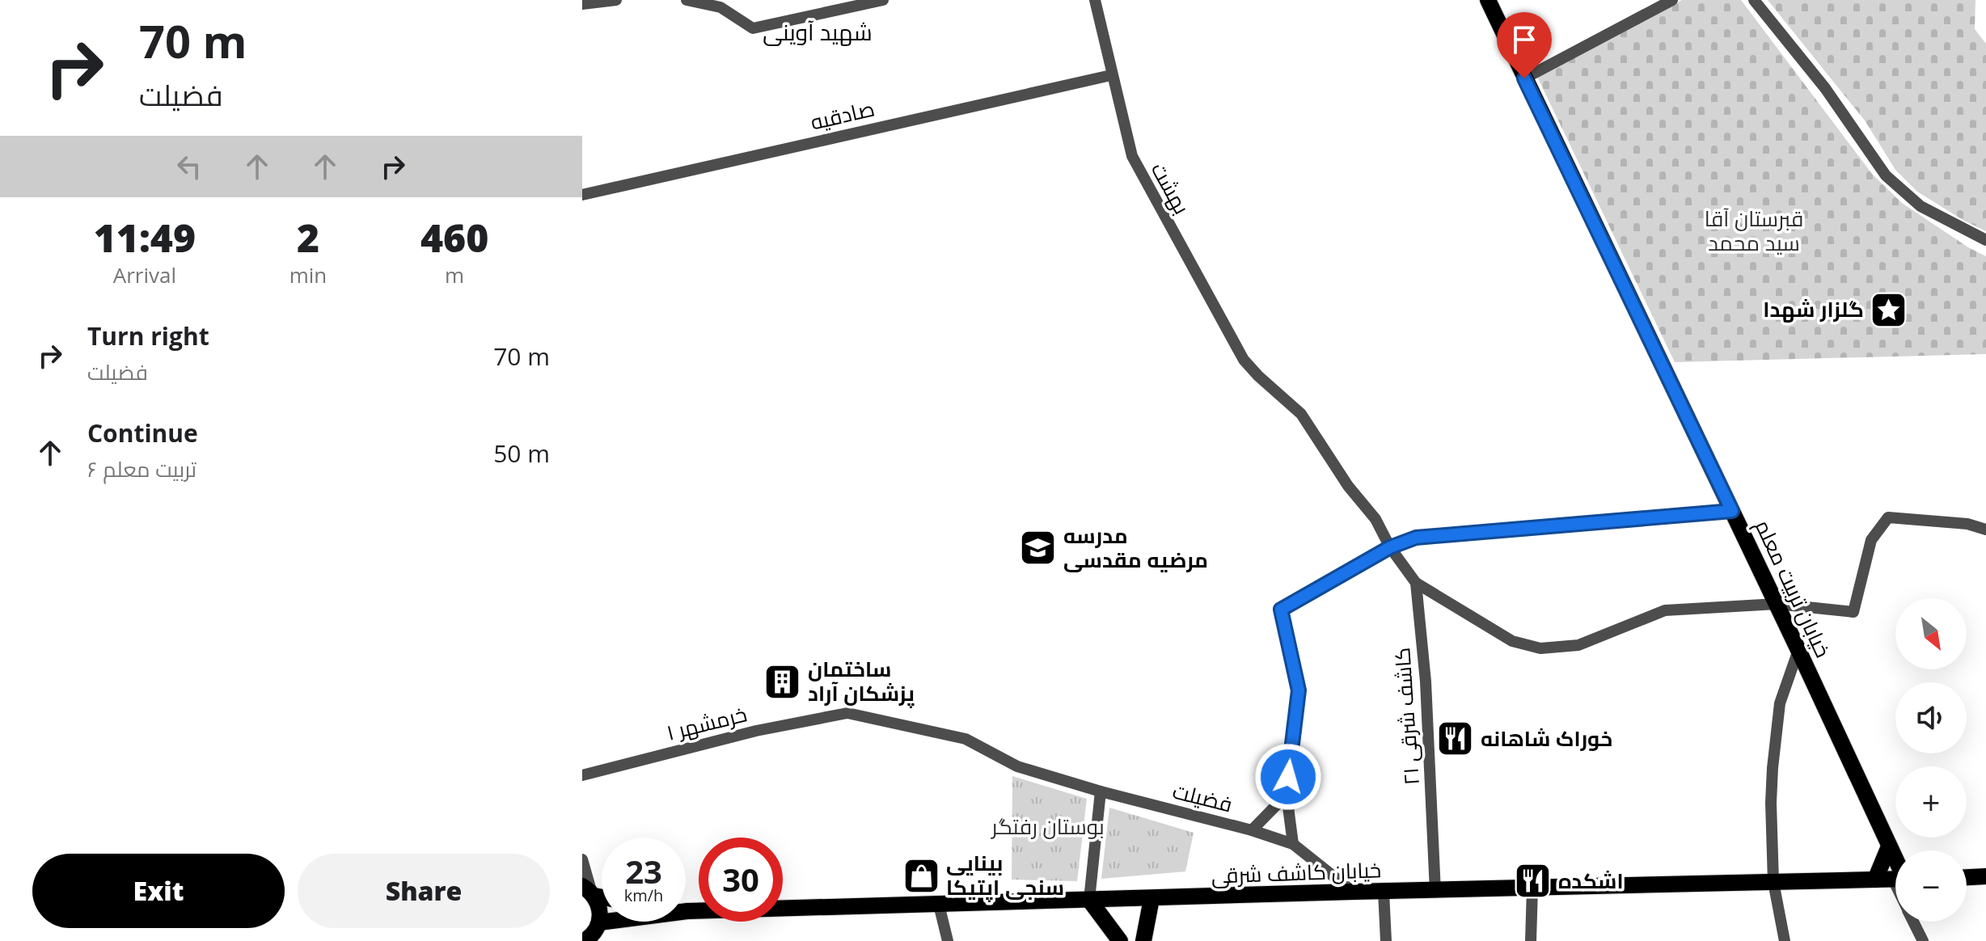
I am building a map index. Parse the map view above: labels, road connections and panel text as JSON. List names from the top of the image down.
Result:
{
  "streets": {
    "main road": ["خیابان تربیت معلم", "خیابان کاشف شرقی"],
    "street": [
      "صادقیه",
      "بهشت",
      "کاشف شرقی ۲۱",
      "خرمشهر ۱",
      "فضیلت"
    ]
  },
  "crossings": [
    ["صادقیه", "بهشت"],
    ["کاشف شرقی ۲۱", "خیابان کاشف شرقی"],
    ["خرمشهر ۱", "فضیلت"],
    ["فضیلت", "خیابان کاشف شرقی"]
  ],
  "districts": ["شهید آوینی"],
  "parks": ["قبرستان آقا سید محمد", "بوستان رفتگر"],
  "places": {
    "place": ["گلزار شهدا"],
    "school or university": ["مدرسه مرضیه مقدسی"],
    "building": ["ساختمان پزشکان آراد"],
    "restaurant": ["خوراک شاهانه", "اشکده"],
    "shop": ["بینایی سنجی اپتیکا"]
  },
  "north": "bottom right",
  "page": {
    "turn": ["70 m", "فضیلت"],
    "eta": [
      "11:49",
      "Arrival",
      "2",
      "min",
      "460",
      "m"
    ],
    "list": [
      {
        "name": "Turn right",
        "note": "فضیلت",
        "value": "70 m"
      },
      {
        "name": "Continue",
        "note": "تربیت معلم ۶",
        "value": "50 m"
      }
    ],
    "map_buttons": ["+", "−"],
    "speed": "23 km/h",
    "limit": "30",
    "buttons": ["Exit", "Share"]
  }
}
